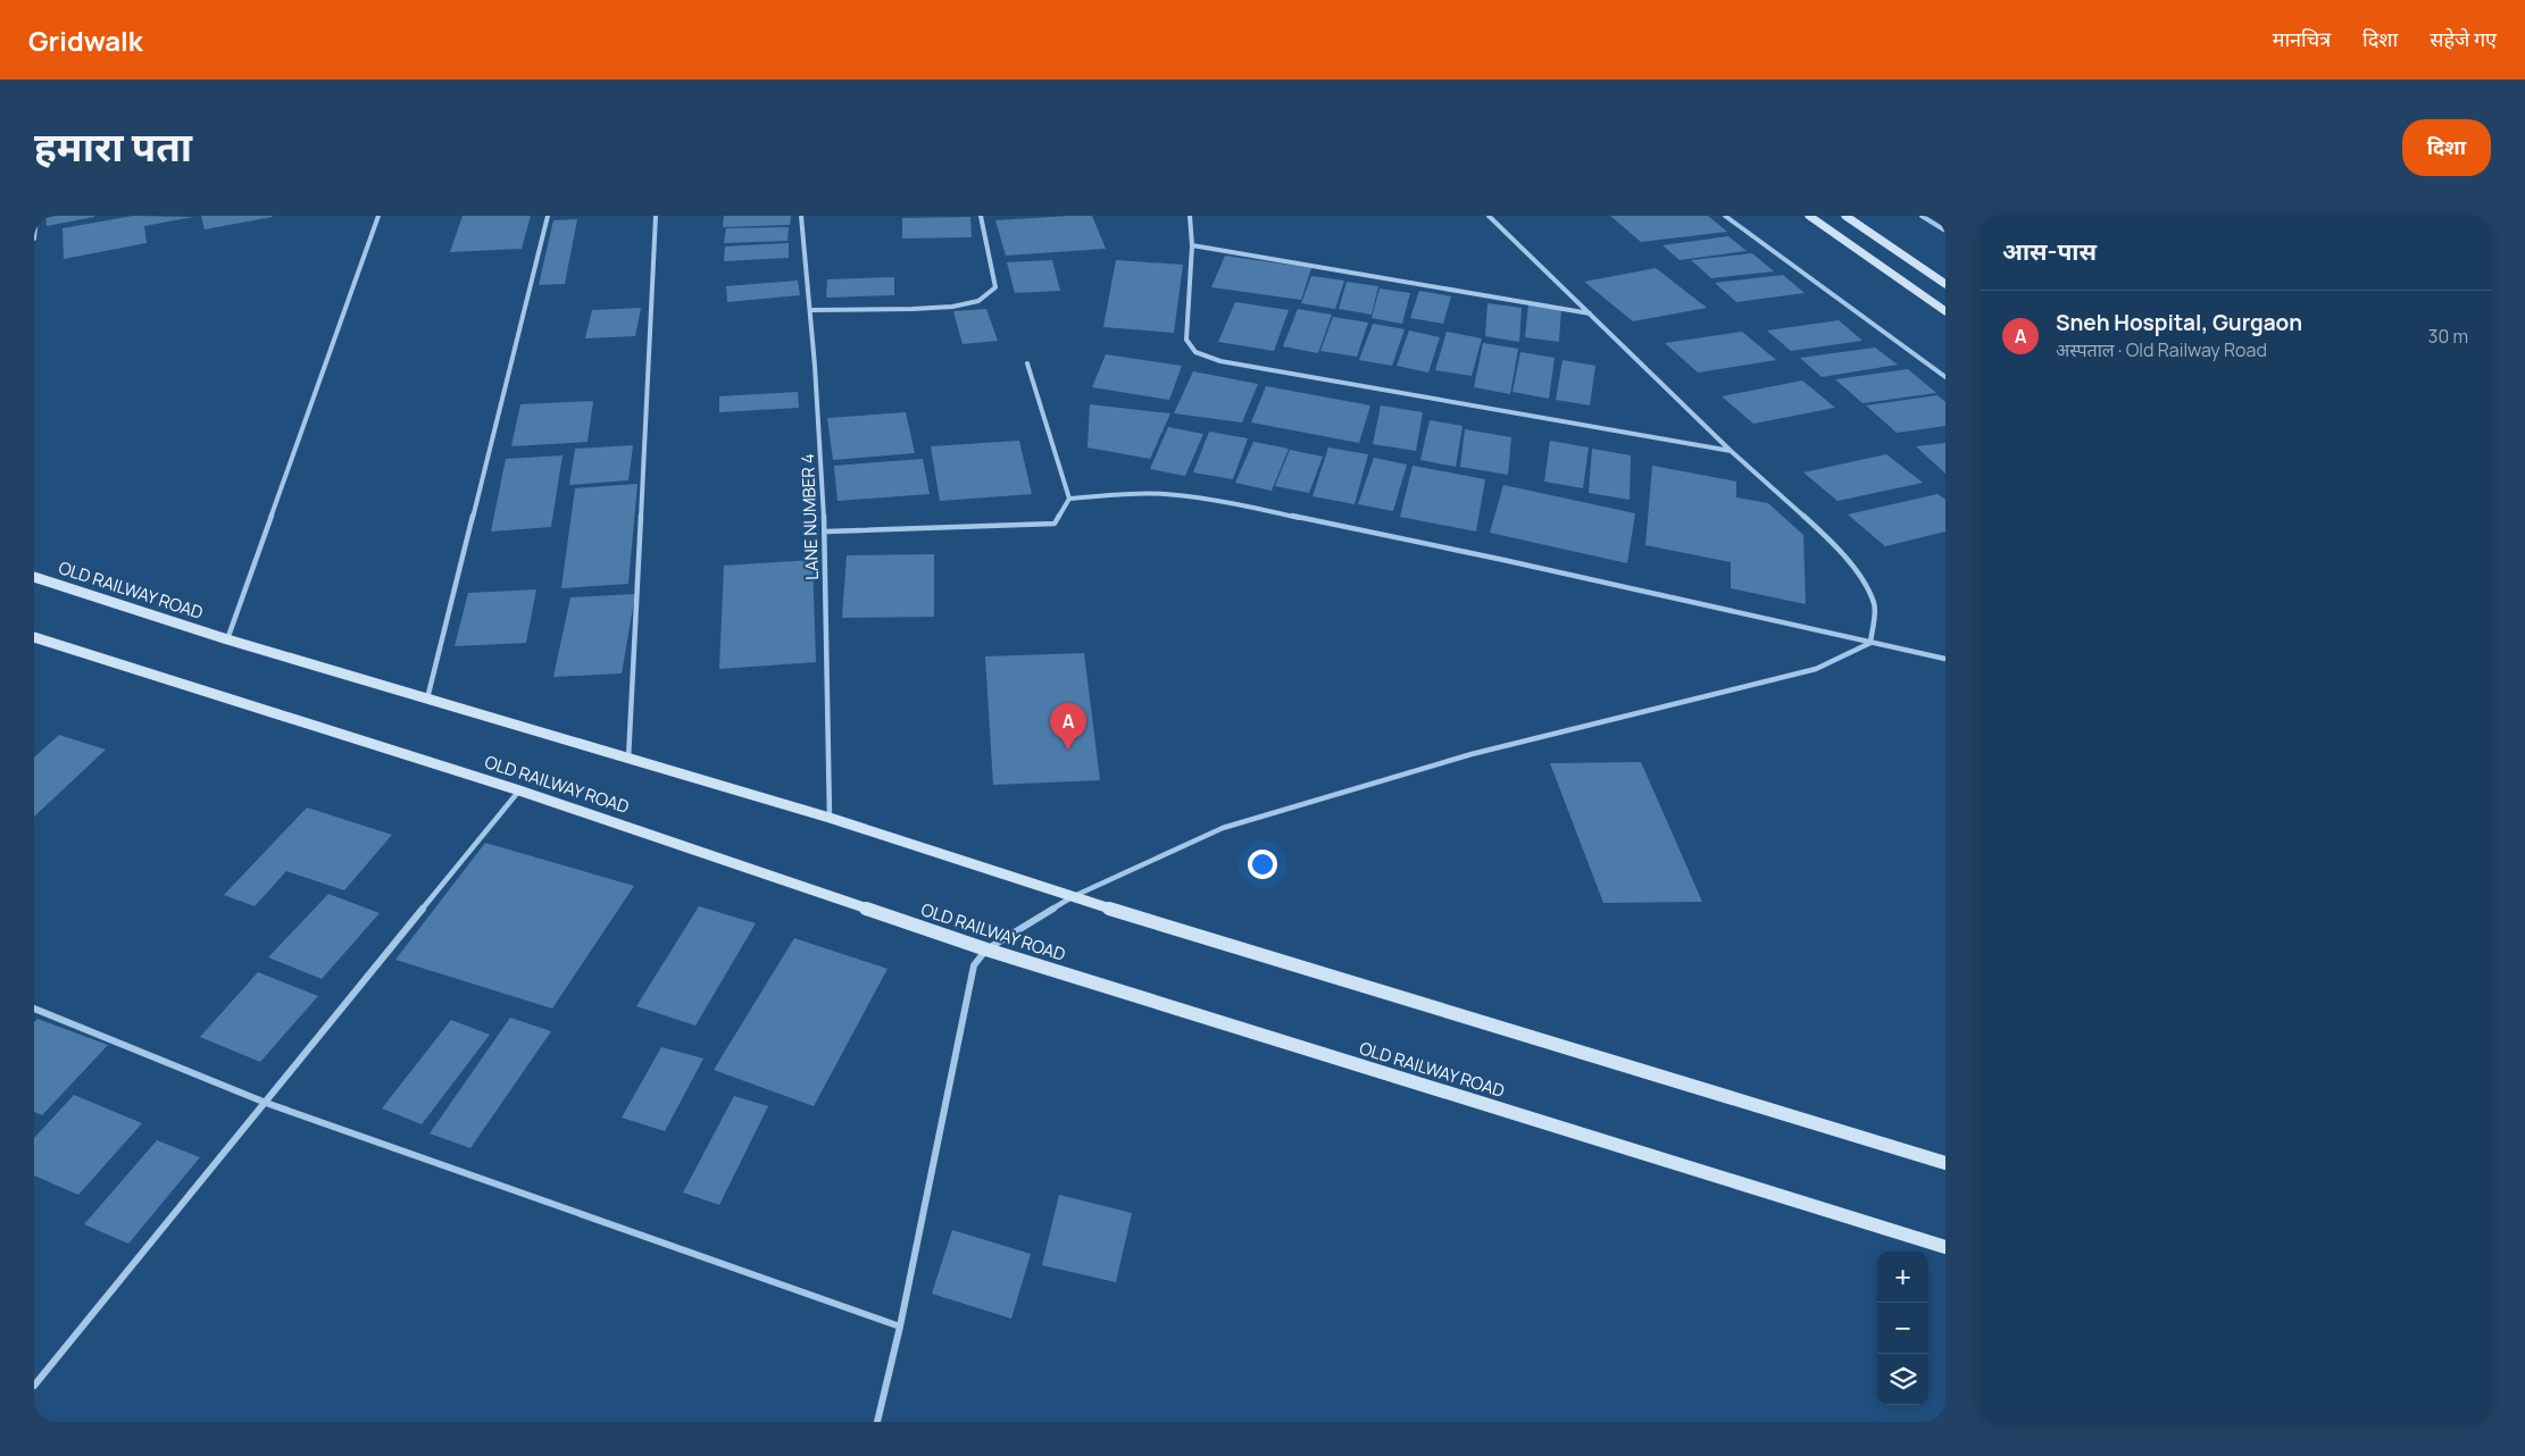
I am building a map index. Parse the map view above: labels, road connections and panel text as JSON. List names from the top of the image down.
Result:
{
  "streets": {
    "main road": ["OLD RAILWAY ROAD"],
    "street": ["LANE NUMBER 4"]
  },
  "crossings": [
    ["LANE NUMBER 4", "OLD RAILWAY ROAD"]
  ],
  "page": {
    "header": "Gridwalk",
    "nav": ["मानचित्र", "दिशा", "सहेजे गए"],
    "title": "हमारा पता",
    "buttons": "दिशा",
    "heading": "आस-पास",
    "list": [
      {
        "mark": "A",
        "name": "Sneh Hospital, Gurgaon",
        "note": "अस्पताल · Old Railway Road",
        "value": "30 m"
      }
    ],
    "pins": "A",
    "map_buttons": ["+", "−"]
  }
}
